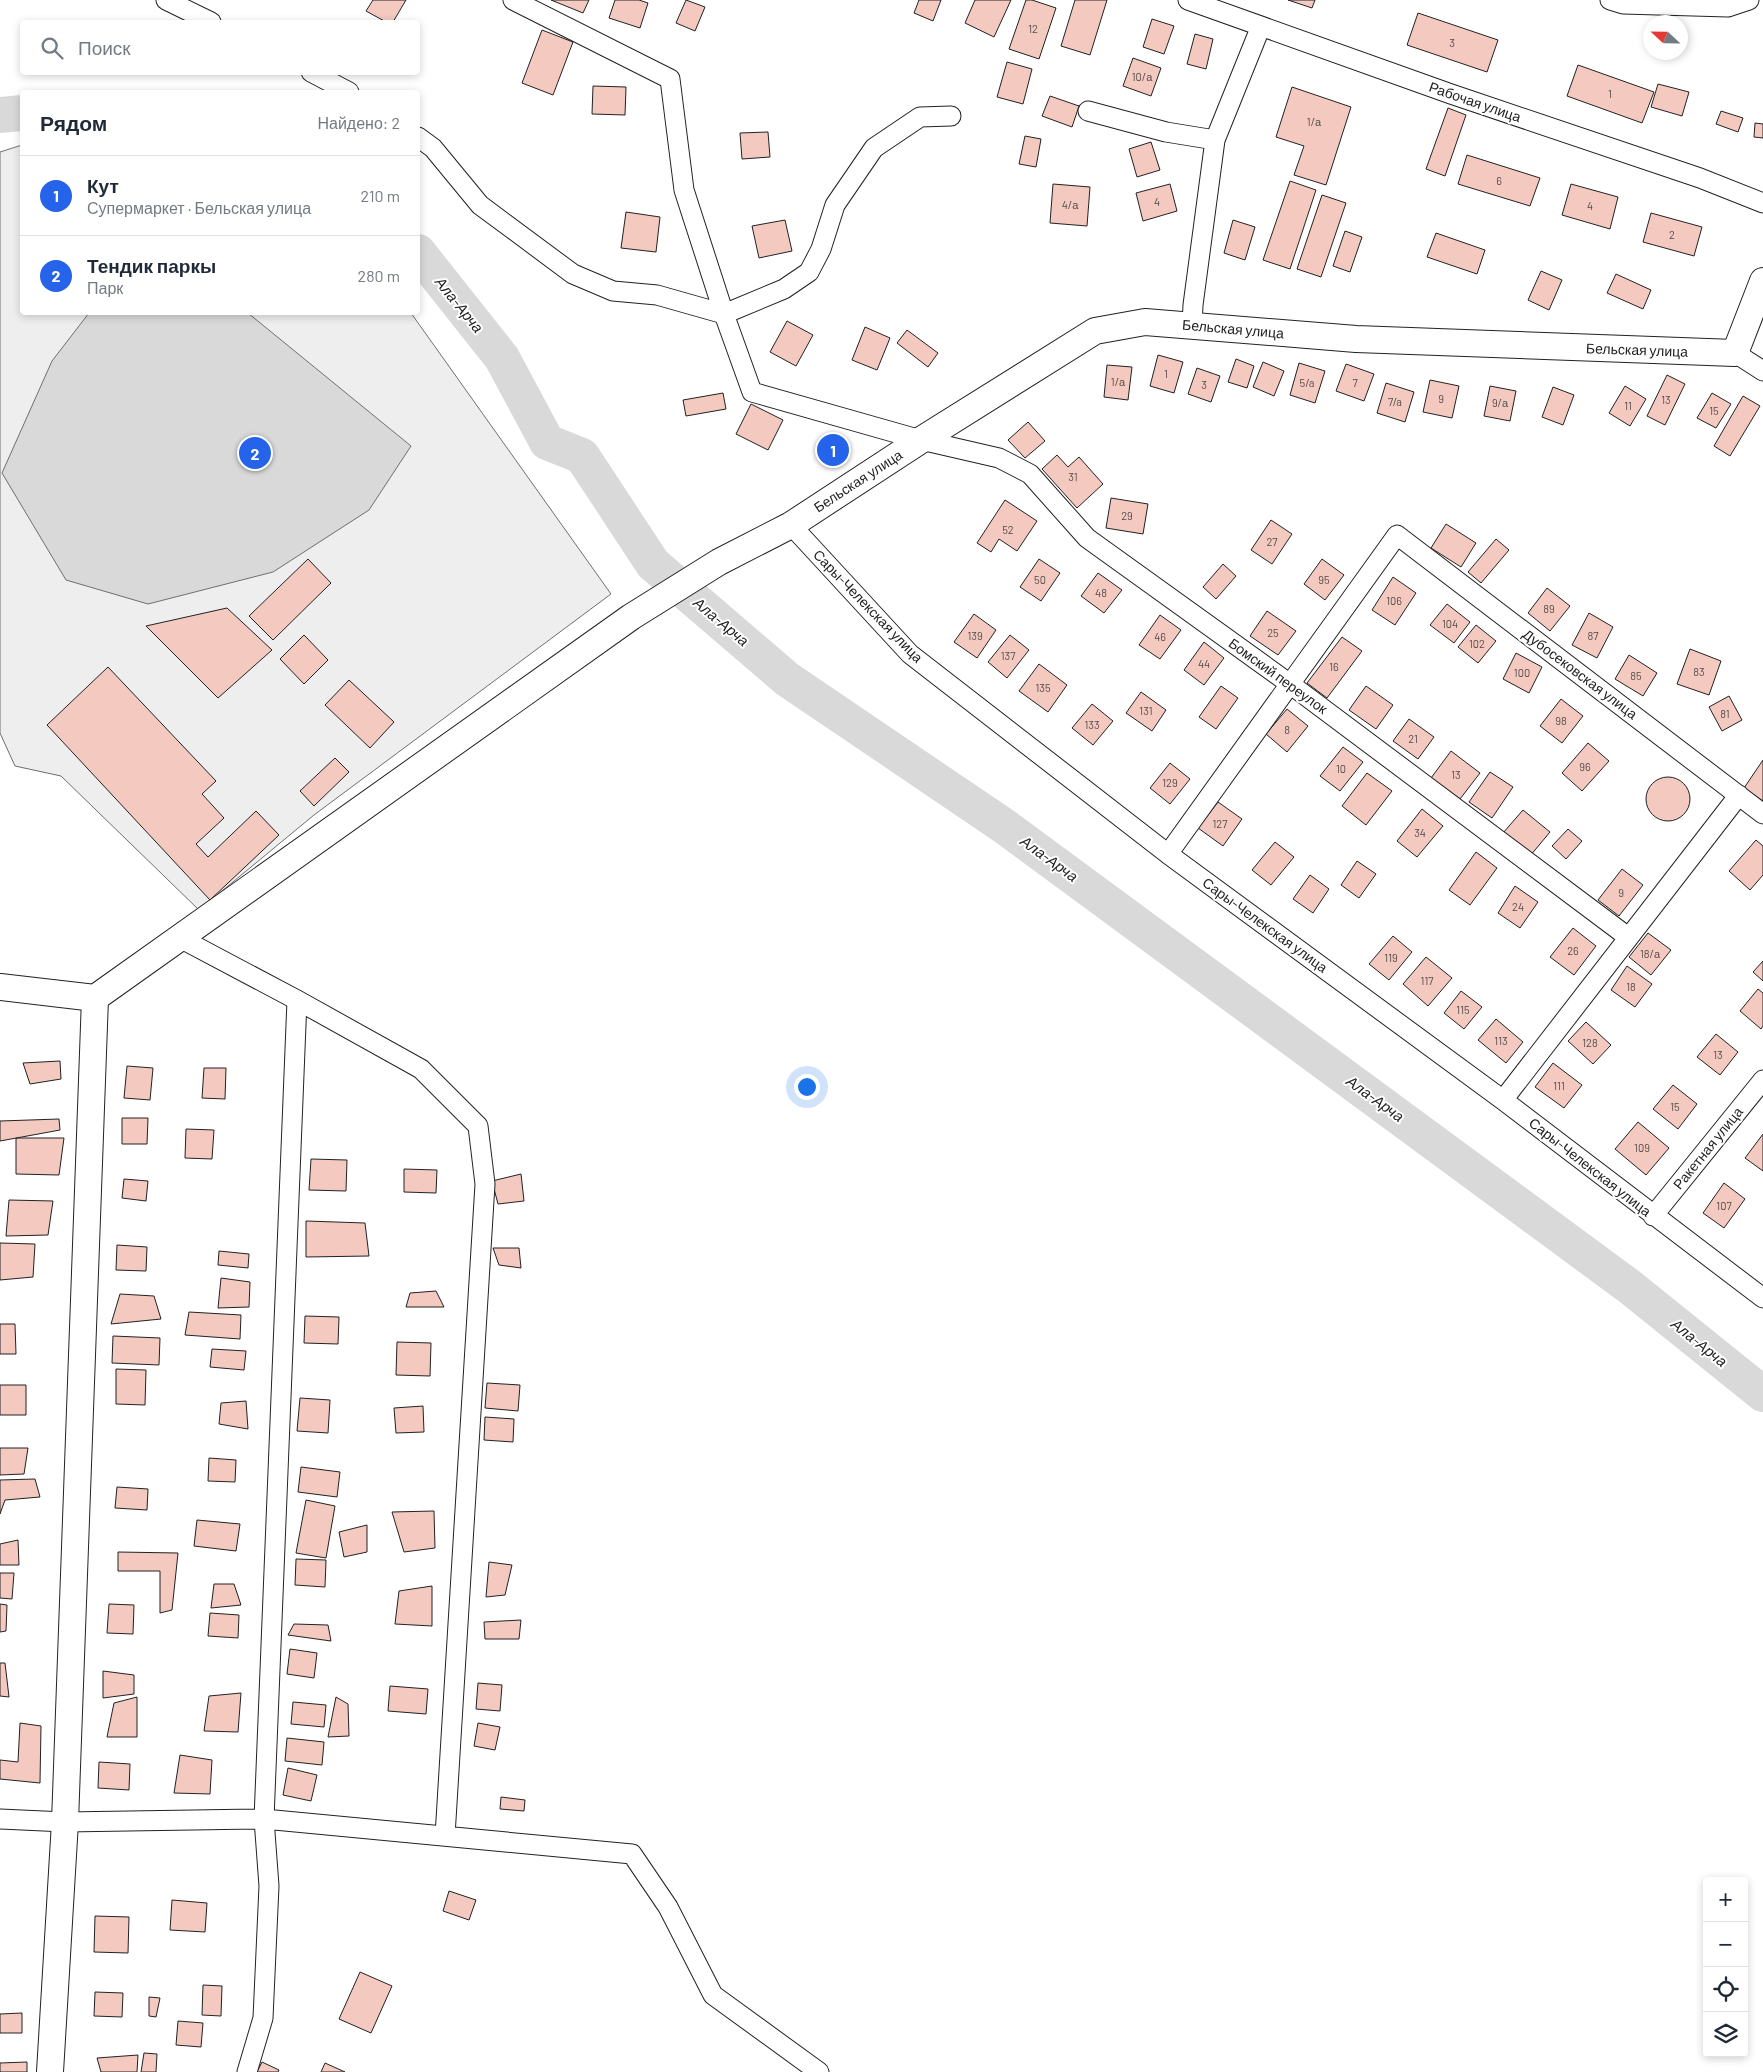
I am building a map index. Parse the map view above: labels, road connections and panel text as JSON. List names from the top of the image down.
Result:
{
  "streets": {
    "street": [
      "Рабочая улица",
      "Бельская улица",
      "Сары-Челекская улица",
      "Дубосековская улица",
      "Бомский переулок",
      "Ракетная улица"
    ]
  },
  "crossings": [
    ["Бельская улица", "Сары-Челекская улица"],
    ["Бельская улица", "Бомский переулок"],
    ["Сары-Челекская улица", "Ракетная улица"],
    ["Дубосековская улица", "Бомский переулок"]
  ],
  "water": ["Ала-Арча"],
  "house_numbers": [
    "12",
    "3",
    "10/а",
    "1",
    "1/а",
    "6",
    "4",
    "4/а",
    "4",
    "2",
    "1",
    "1/а",
    "5/a",
    "7",
    "3",
    "9",
    "13",
    "7/a",
    "9/а",
    "11",
    "15",
    "31",
    "29",
    "52",
    "27",
    "50",
    "95",
    "48",
    "106",
    "89",
    "104",
    "25",
    "139",
    "87",
    "46",
    "102",
    "137",
    "44",
    "16",
    "83",
    "100",
    "85",
    "135",
    "131",
    "81",
    "98",
    "133",
    "8",
    "21",
    "96",
    "10",
    "13",
    "129",
    "127",
    "34",
    "9",
    "24",
    "26",
    "18/а",
    "119",
    "117",
    "18",
    "115",
    "113",
    "128",
    "13",
    "111",
    "15",
    "109",
    "107"
  ],
  "north": "left",
  "page": {
    "search": "Поиск",
    "heading": ["Рядом", "Найдено: 2"],
    "list": [
      {
        "mark": "1",
        "name": "Кут",
        "note": "Супермаркет · Бельская улица",
        "value": "210 m"
      },
      {
        "mark": "2",
        "name": "Тендик паркы",
        "note": "Парк",
        "value": "280 m"
      }
    ],
    "pins": ["1", "2"],
    "map_buttons": ["+", "−"]
  }
}
